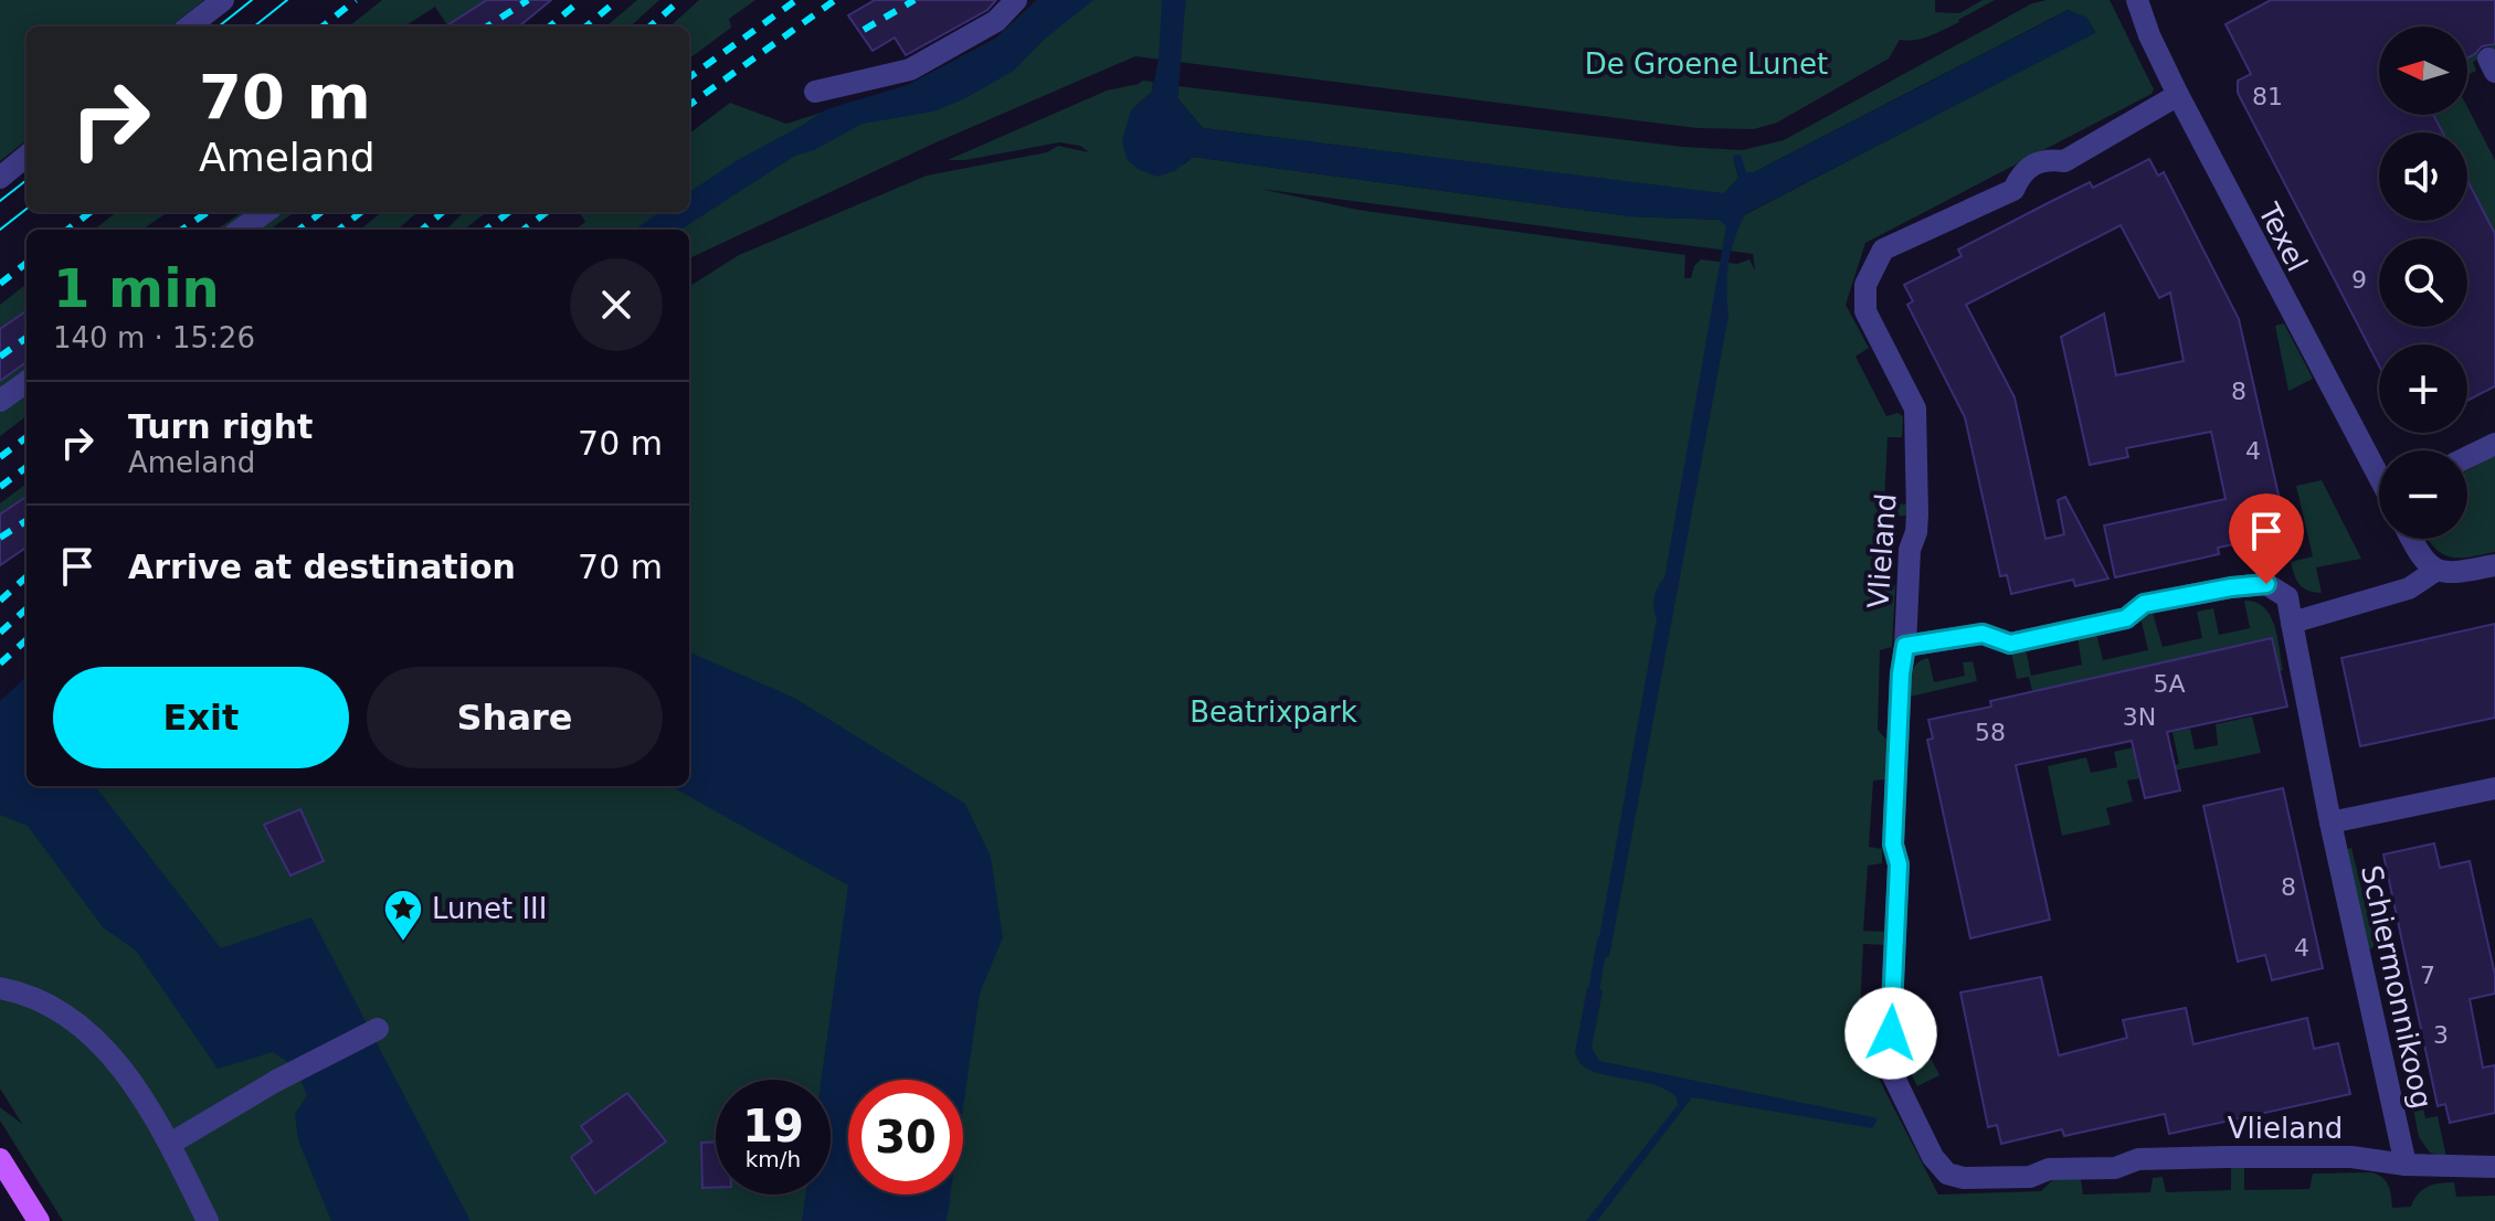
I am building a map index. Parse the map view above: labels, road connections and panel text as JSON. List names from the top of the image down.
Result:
{
  "streets": {
    "street": ["Texel", "Vlieland", "Schiermonnikoog"]
  },
  "crossings": [
    ["Texel", "Vlieland"],
    ["Vlieland", "Schiermonnikoog"]
  ],
  "parks": ["De Groene Lunet", "Beatrixpark"],
  "places": {
    "place": ["Lunet III"]
  },
  "house_numbers": [
    "81",
    "9",
    "8",
    "4",
    "5A",
    "3N",
    "58",
    "8",
    "4",
    "7",
    "3"
  ],
  "north": "left",
  "page": {
    "map_buttons": ["+", "−"],
    "turn": ["70 m", "Ameland"],
    "heading": ["1 min", "140 m · 15:26"],
    "list": [
      {
        "name": "Turn right",
        "note": "Ameland",
        "value": "70 m"
      },
      {
        "name": "Arrive at destination",
        "value": "70 m"
      }
    ],
    "buttons": ["Exit", "Share"],
    "speed": "19 km/h",
    "limit": "30"
  }
}
